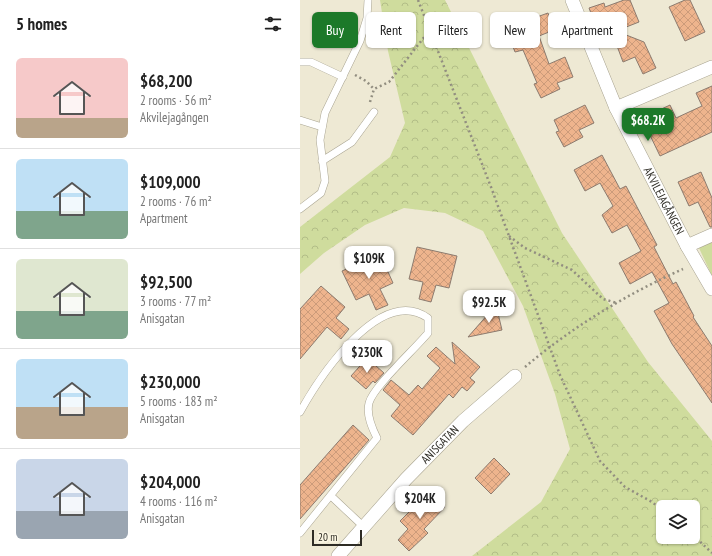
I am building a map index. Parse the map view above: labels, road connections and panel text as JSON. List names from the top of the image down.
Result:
{
  "streets": {
    "street": ["AKVILEJAGÅNGEN", "ANISGATAN"]
  },
  "scale_bar": "20 m",
  "page": {
    "heading": "5 homes",
    "chip": [
      "Buy",
      "Rent",
      "Filters",
      "New",
      "Apartment"
    ],
    "list": [
      {
        "name": "$68,200",
        "note": "2 rooms · 56 m² · Akvilejagången"
      },
      {
        "name": "$109,000",
        "note": "2 rooms · 76 m² · Apartment"
      },
      {
        "name": "$92,500",
        "note": "3 rooms · 77 m² · Anisgatan"
      },
      {
        "name": "$230,000",
        "note": "5 rooms · 183 m² · Anisgatan"
      },
      {
        "name": "$204,000",
        "note": "4 rooms · 116 m² · Anisgatan"
      }
    ],
    "price": [
      "$68.2K",
      "$109K",
      "$92.5K",
      "$230K",
      "$204K"
    ],
    "scale": "20 m"
  }
}
